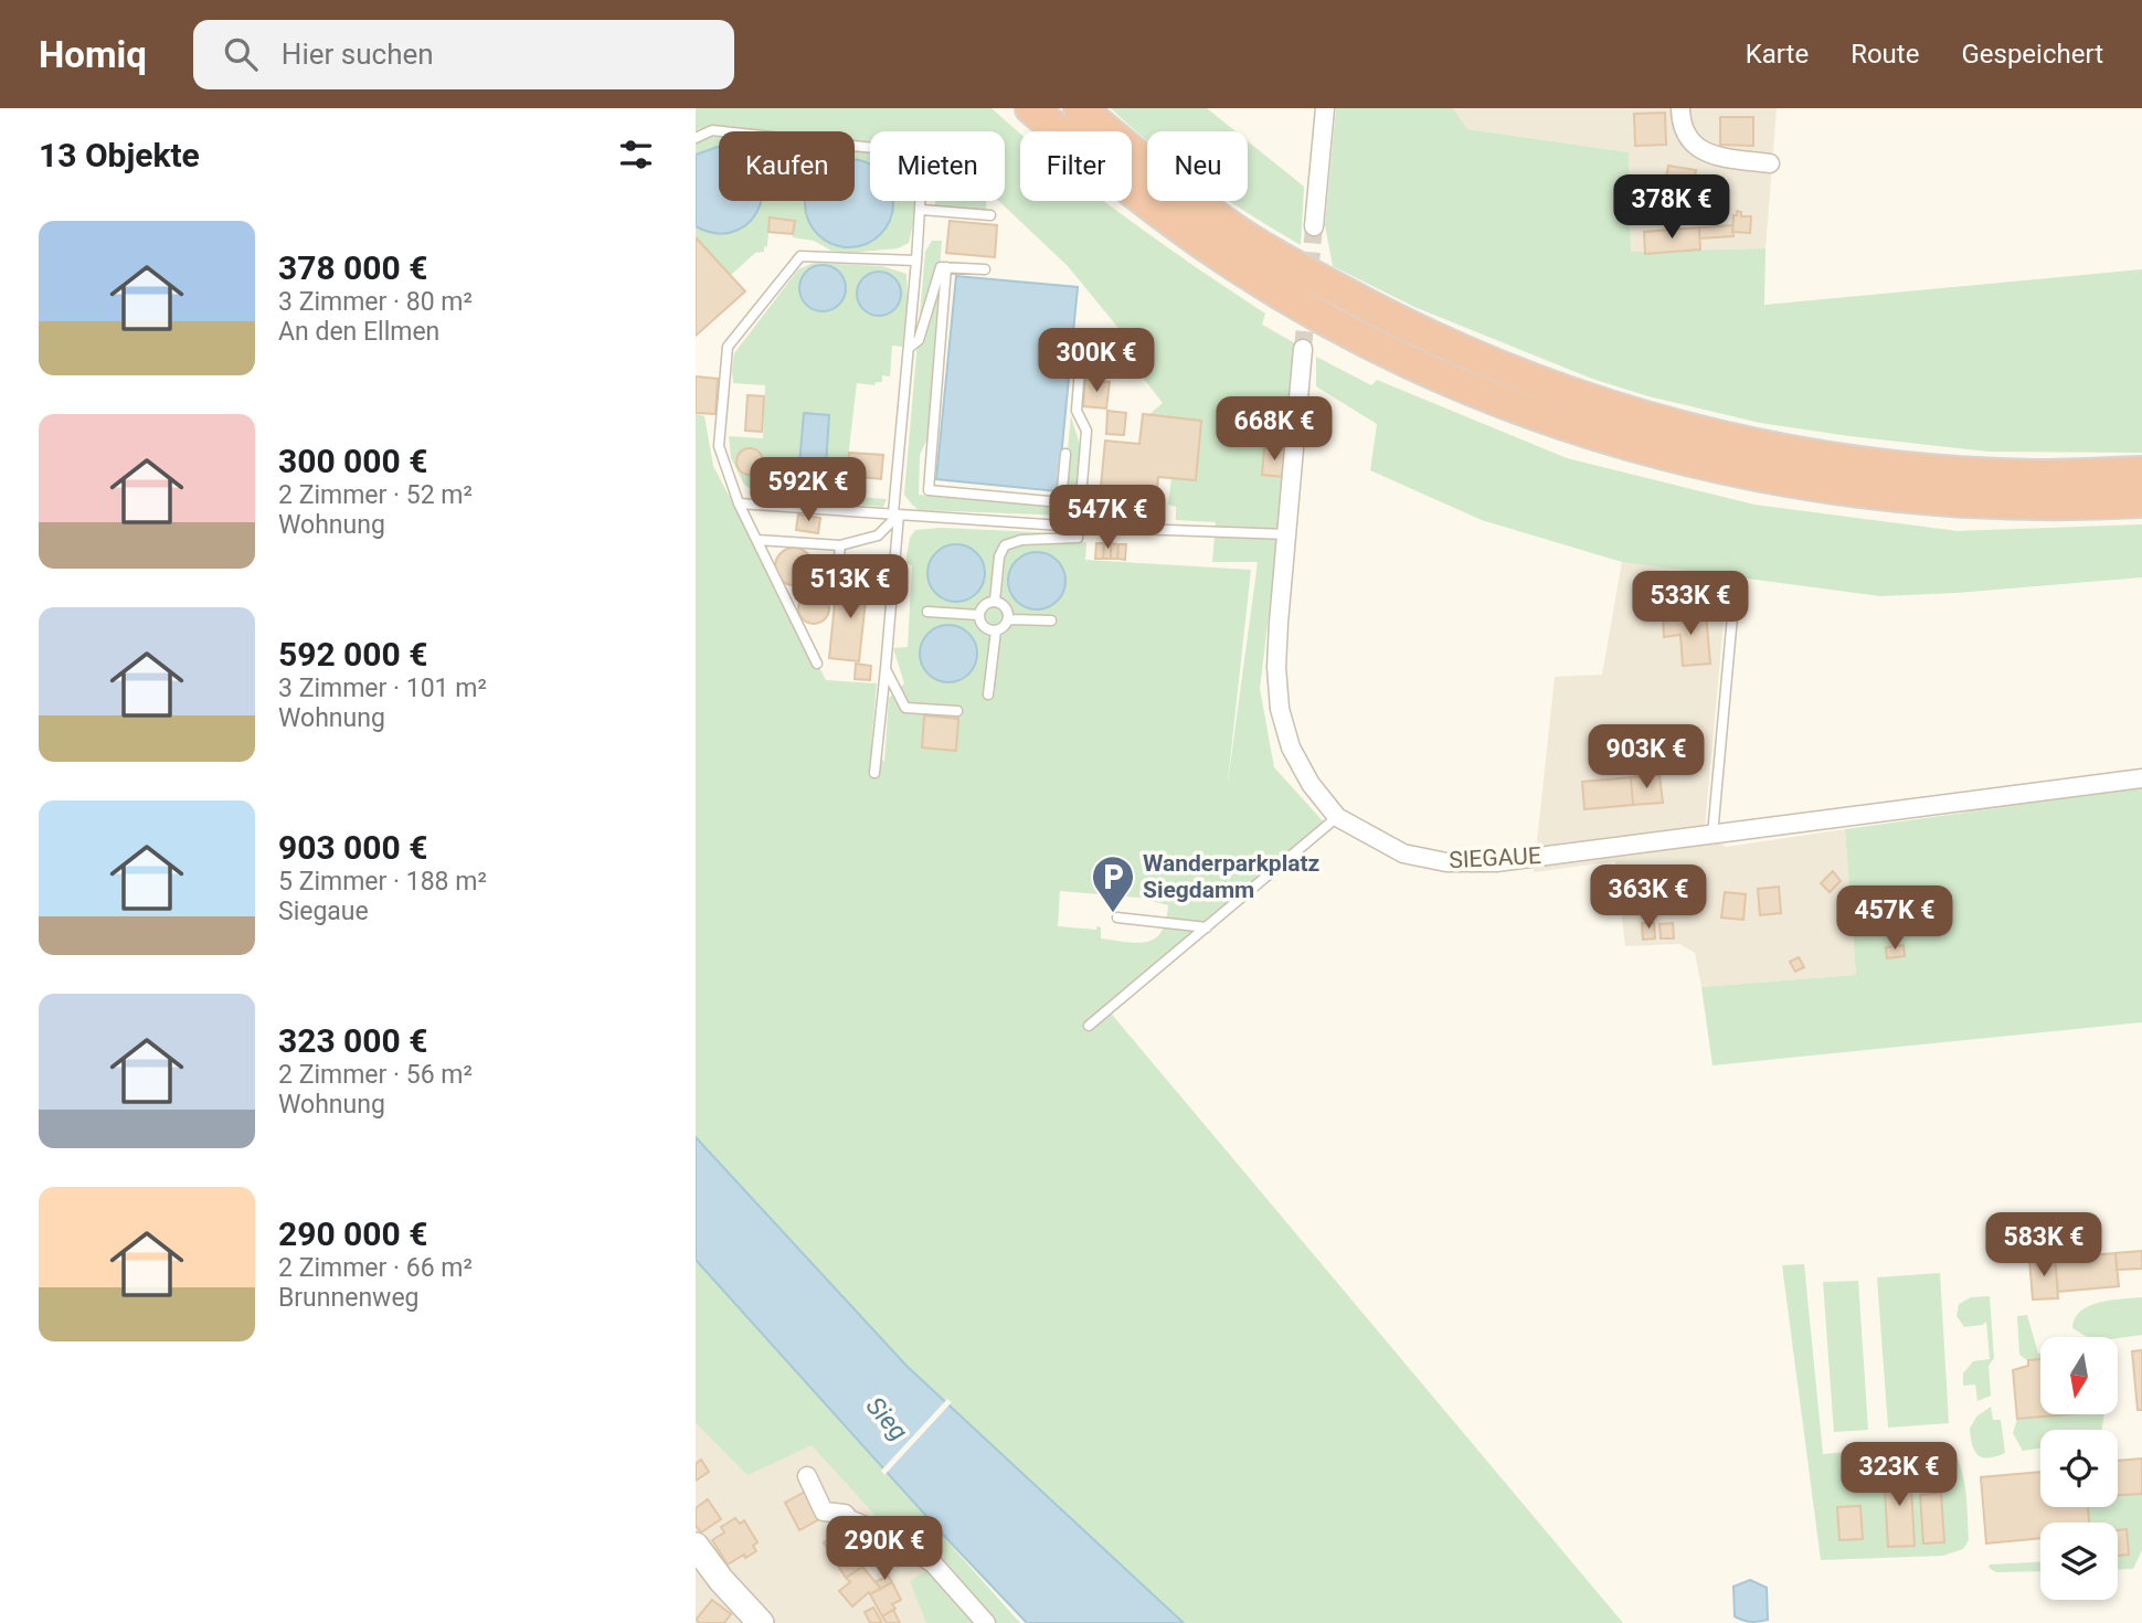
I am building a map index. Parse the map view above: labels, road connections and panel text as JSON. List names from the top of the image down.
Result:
{
  "streets": {
    "street": ["SIEGAUE"]
  },
  "water": ["Sieg"],
  "places": {
    "parking": ["Wanderparkplatz Siegdamm"]
  },
  "north": "bottom",
  "page": {
    "header": "Homiq",
    "search": "Hier suchen",
    "nav": ["Karte", "Route", "Gespeichert"],
    "heading": "13 Objekte",
    "chip": [
      "Kaufen",
      "Mieten",
      "Filter",
      "Neu"
    ],
    "price": [
      "378K €",
      "300K €",
      "668K €",
      "592K €",
      "547K €",
      "513K €",
      "533K €",
      "903K €",
      "363K €",
      "457K €",
      "583K €",
      "323K €",
      "290K €"
    ],
    "list": [
      {
        "name": "378 000 €",
        "note": "3 Zimmer · 80 m² · An den Ellmen"
      },
      {
        "name": "300 000 €",
        "note": "2 Zimmer · 52 m² · Wohnung"
      },
      {
        "name": "592 000 €",
        "note": "3 Zimmer · 101 m² · Wohnung"
      },
      {
        "name": "903 000 €",
        "note": "5 Zimmer · 188 m² · Siegaue"
      },
      {
        "name": "323 000 €",
        "note": "2 Zimmer · 56 m² · Wohnung"
      },
      {
        "name": "290 000 €",
        "note": "2 Zimmer · 66 m² · Brunnenweg"
      }
    ]
  }
}
